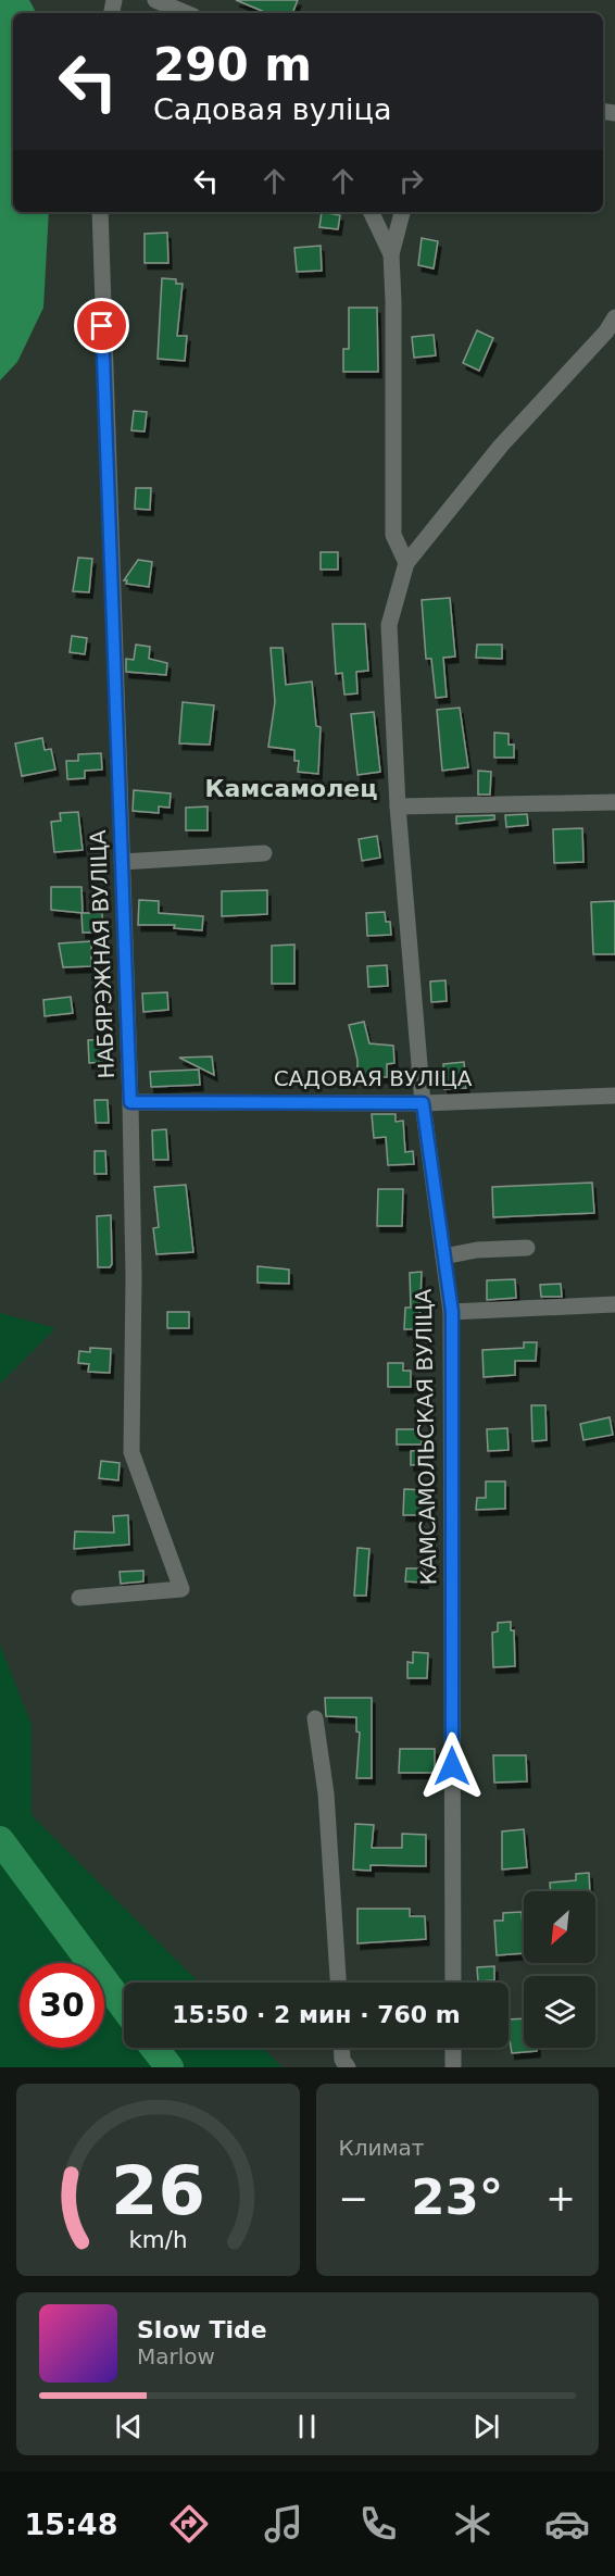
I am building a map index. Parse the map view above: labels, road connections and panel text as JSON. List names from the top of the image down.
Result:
{
  "streets": {
    "street": ["НАБЯРЭЖНАЯ ВУЛІЦА", "САДОВАЯ ВУЛІЦА", "КАМСАМОЛЬСКАЯ ВУЛІЦА"]
  },
  "crossings": [
    ["НАБЯРЭЖНАЯ ВУЛІЦА", "САДОВАЯ ВУЛІЦА"],
    ["САДОВАЯ ВУЛІЦА", "КАМСАМОЛЬСКАЯ ВУЛІЦА"]
  ],
  "districts": ["Камсамолец"],
  "north": "bottom left",
  "page": {
    "turn": ["290 m", "Садовая вуліца"],
    "limit": "30",
    "trip": "15:50 · 2 мин · 760 m",
    "tile": "Климат",
    "heat": ["−", "23°", "+"],
    "song": ["Slow Tide", "Marlow"],
    "tabs": "15:48",
    "gauge": ["26", "km/h"]
  }
}
